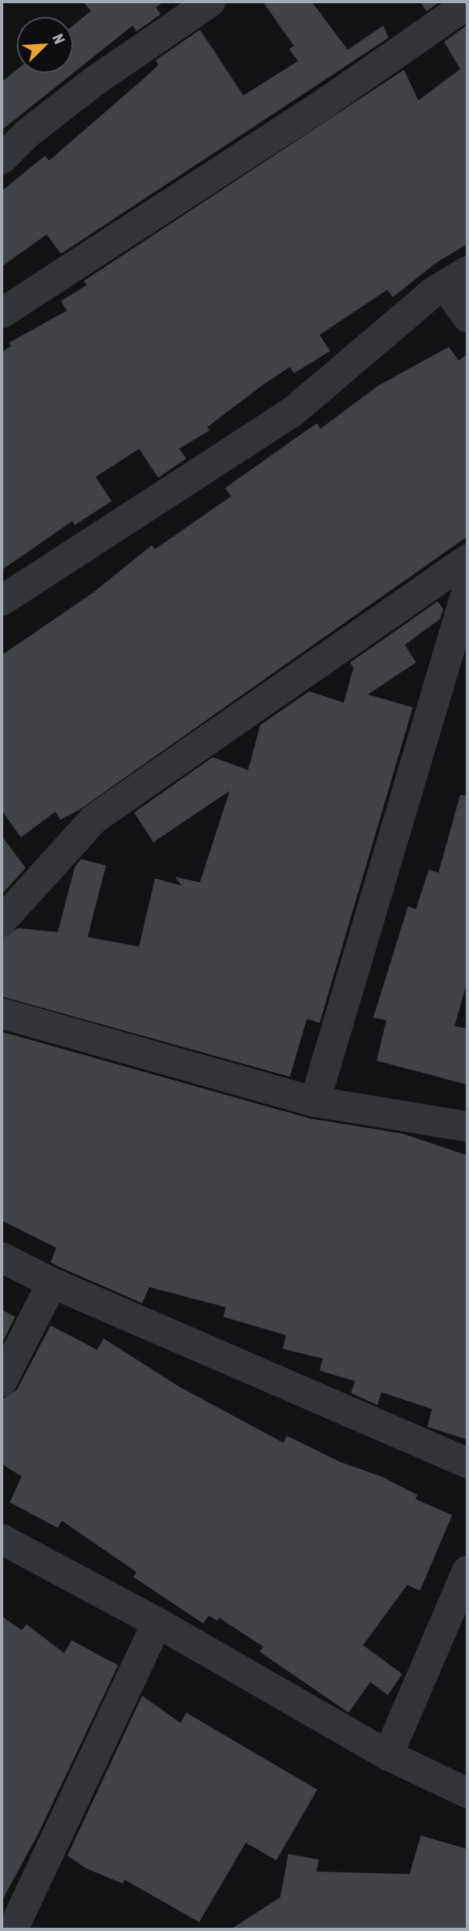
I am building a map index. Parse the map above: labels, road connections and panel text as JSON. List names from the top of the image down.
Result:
{
  "north": "top right"
}
